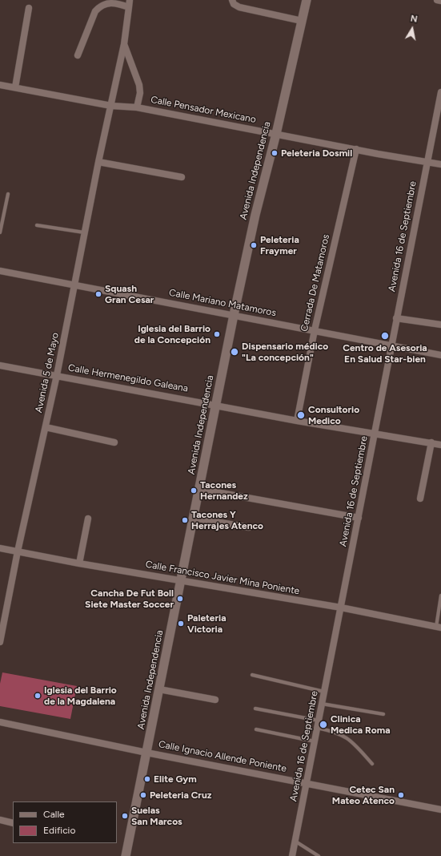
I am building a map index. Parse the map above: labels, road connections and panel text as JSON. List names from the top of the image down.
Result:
{
  "streets": {
    "main road": ["Avenida Independencia"],
    "street": [
      "Calle Pensador Mexicano",
      "Avenida 16 de Septiembre",
      "Cerrada De Matamoros",
      "Calle Mariano Matamoros",
      "Avenida 5 de Mayo",
      "Calle Hermenegildo Galeana",
      "Calle Francisco Javier Mina Poniente",
      "Calle Ignacio Allende Poniente"
    ]
  },
  "crossings": [
    ["Calle Pensador Mexicano", "Avenida Independencia"],
    ["Calle Pensador Mexicano", "Avenida 16 de Septiembre"],
    ["Calle Pensador Mexicano", "Cerrada De Matamoros"],
    ["Calle Pensador Mexicano", "Avenida 5 de Mayo"],
    ["Avenida Independencia", "Calle Mariano Matamoros"],
    ["Avenida Independencia", "Calle Hermenegildo Galeana"],
    ["Avenida Independencia", "Calle Francisco Javier Mina Poniente"],
    ["Avenida Independencia", "Calle Ignacio Allende Poniente"],
    ["Avenida 16 de Septiembre", "Calle Mariano Matamoros"],
    ["Avenida 16 de Septiembre", "Calle Hermenegildo Galeana"],
    ["Avenida 16 de Septiembre", "Calle Francisco Javier Mina Poniente"],
    ["Avenida 16 de Septiembre", "Calle Ignacio Allende Poniente"],
    ["Cerrada De Matamoros", "Calle Mariano Matamoros"],
    ["Cerrada De Matamoros", "Calle Hermenegildo Galeana"],
    ["Calle Mariano Matamoros", "Avenida 5 de Mayo"],
    ["Avenida 5 de Mayo", "Calle Hermenegildo Galeana"],
    ["Avenida 5 de Mayo", "Calle Francisco Javier Mina Poniente"]
  ],
  "places": [
    "Peleteria Dosmil",
    "Peleteria Fraymer",
    "Squash Gran Cesar",
    "Iglesia del Barrio de la Concepción",
    "Centro de Asesoria En Salud Star-bien",
    "Dispensario médico \"La concepción\"",
    "Consultorio Medico",
    "Tacones Hernandez",
    "Tacones Y Herrajes Atenco",
    "Cancha De Fut Boll Siete Master Soccer",
    "Paleteria Victoria",
    "Iglesia del Barrio de la Magdalena",
    "Clinica Medica Roma",
    "Elite Gym",
    "Peleteria Cruz",
    "Cetec San Mateo Atenco",
    "Suelas San Marcos"
  ],
  "legend": ["Calle", "Edificio"],
  "north": "top"
}
